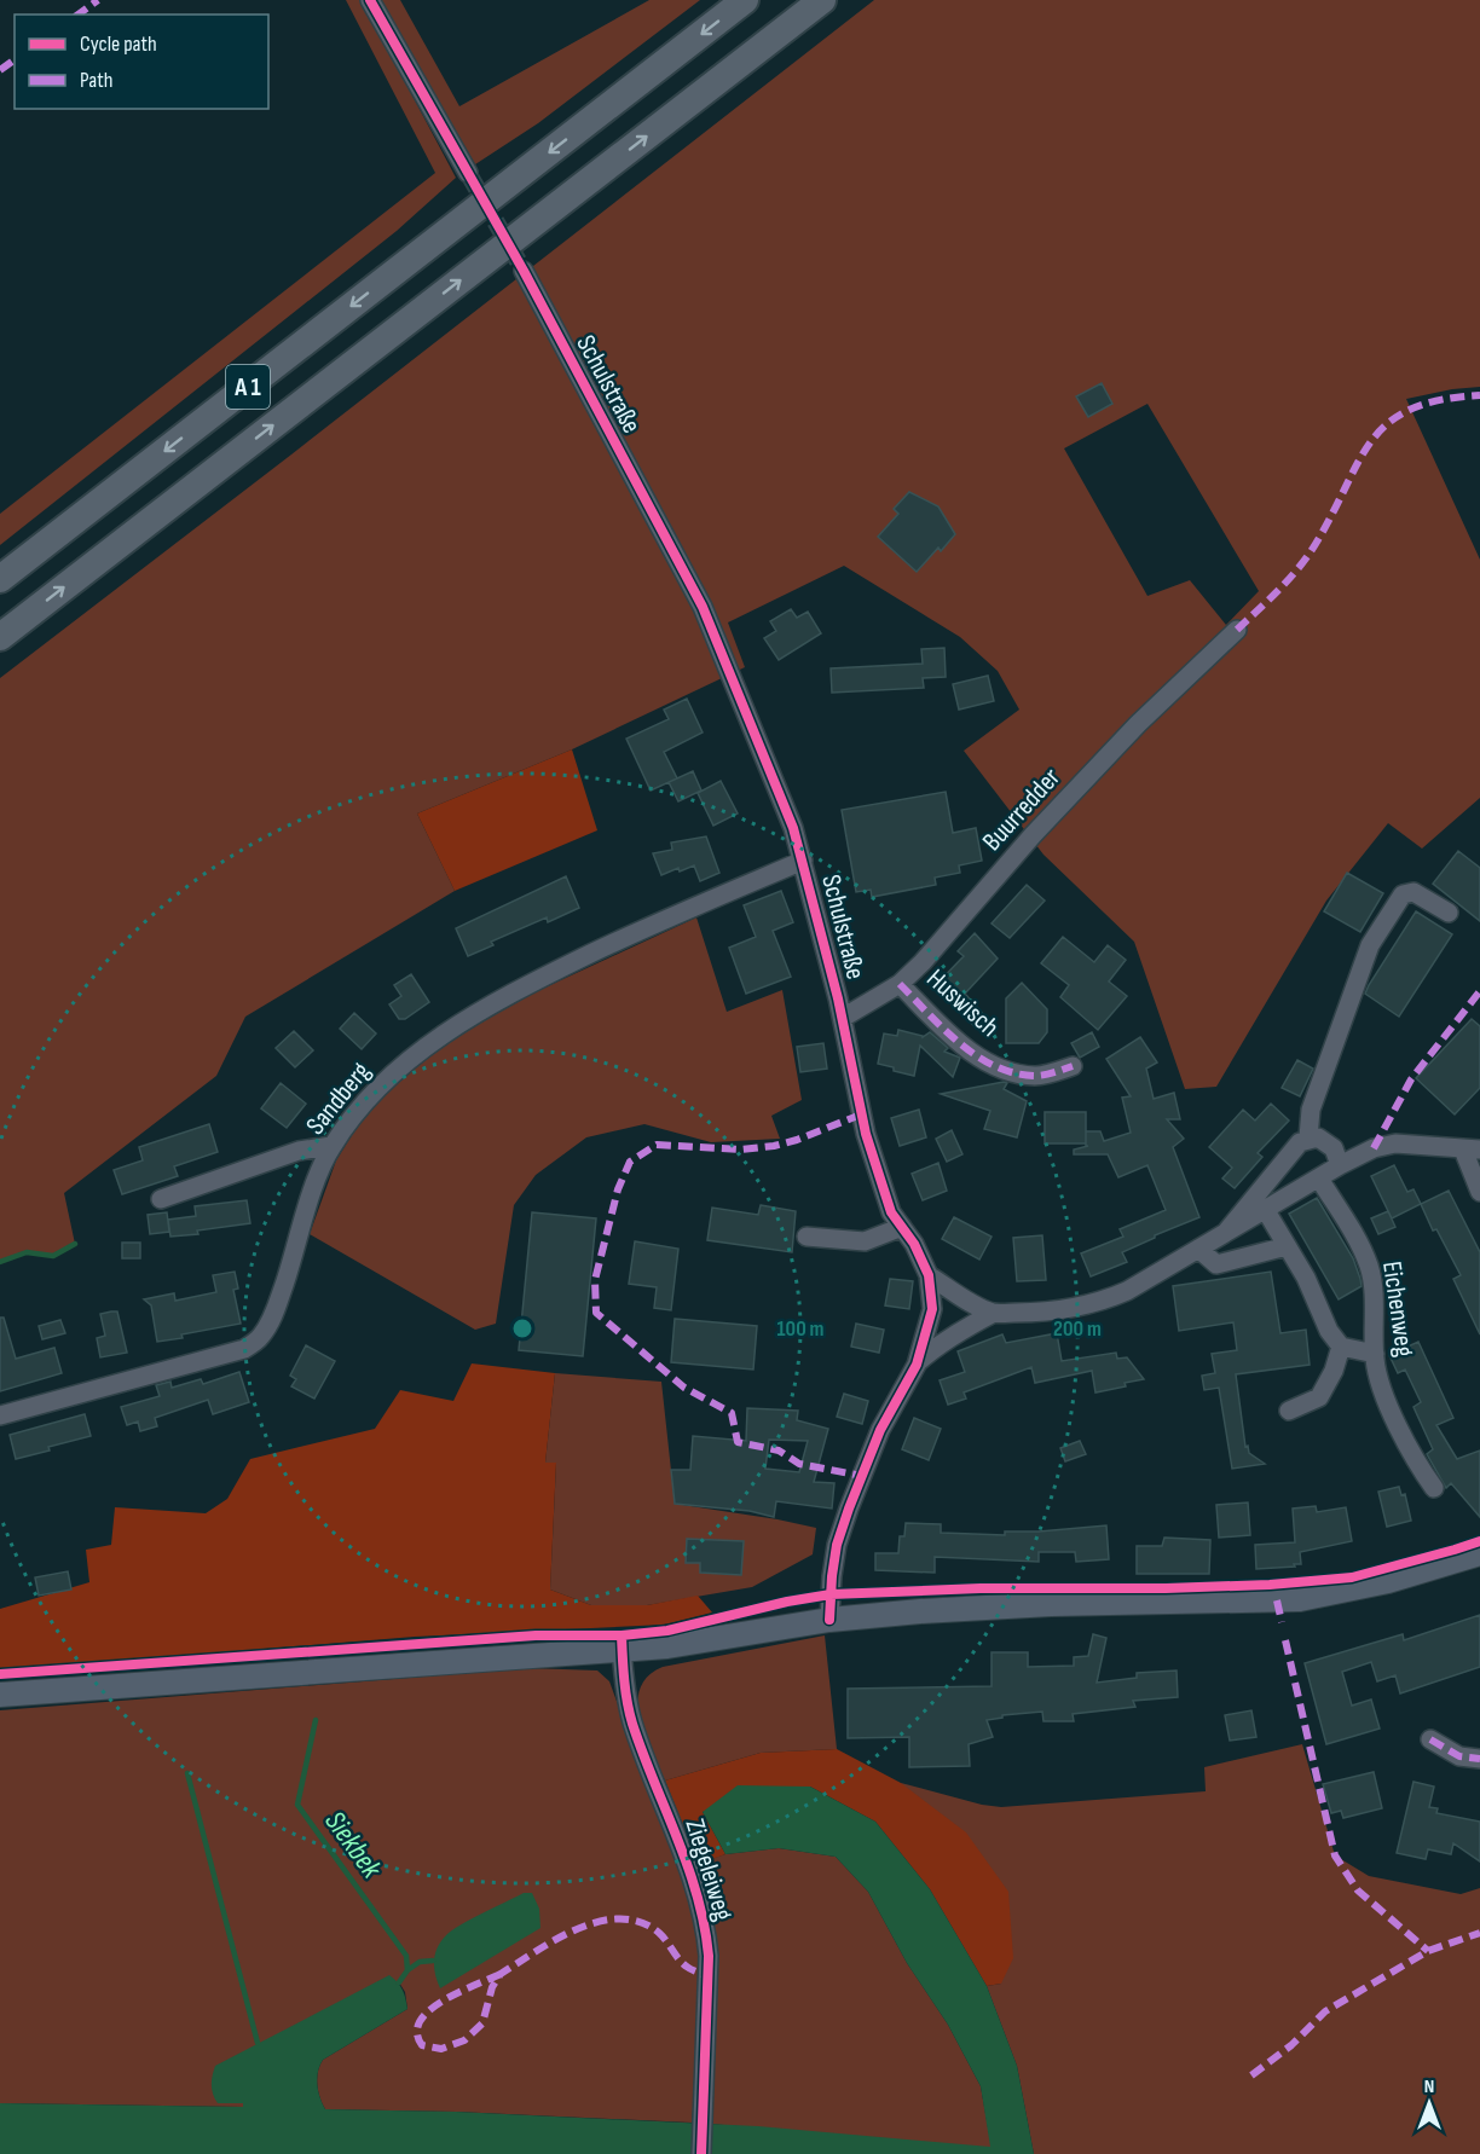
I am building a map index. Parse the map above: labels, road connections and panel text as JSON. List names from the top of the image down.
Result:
{
  "streets": {
    "highway": ["A 1"],
    "street": [
      "Schulstraße",
      "Buurredder",
      "Huswisch",
      "Sandberg",
      "Eichenweg",
      "Ziegeleiweg"
    ]
  },
  "crossings": [
    ["Schulstraße", "Buurredder"],
    ["Schulstraße", "Sandberg"],
    ["Buurredder", "Huswisch"]
  ],
  "water": ["Siekbek"],
  "legend": ["Cycle path", "Path"],
  "north": "top",
  "rings": ["100 m", "200 m"]
}
